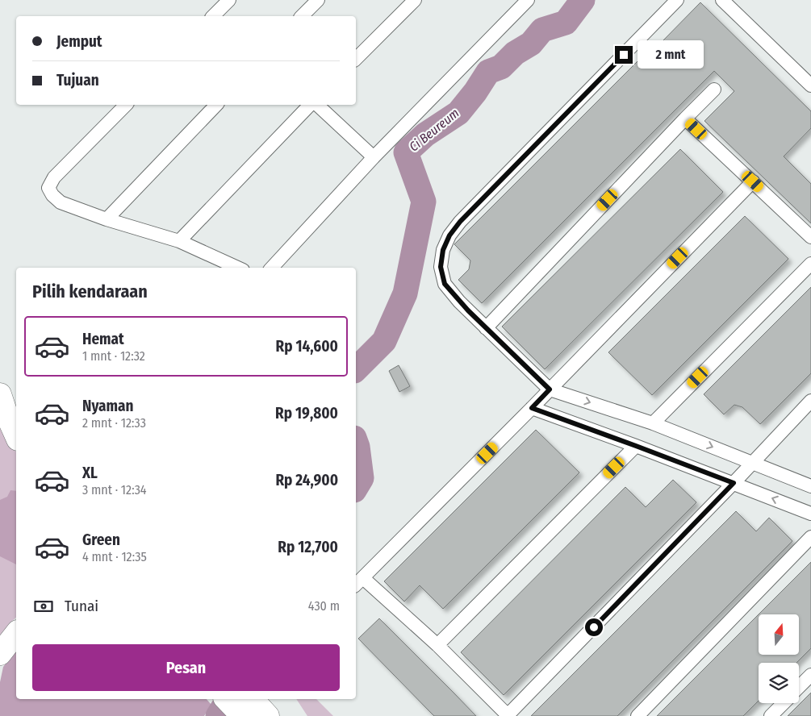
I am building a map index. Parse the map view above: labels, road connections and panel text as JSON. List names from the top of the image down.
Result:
{
  "water": ["Ci Beureum"],
  "north": "top",
  "page": {
    "banner": ["Jemput", "Tujuan"],
    "bubble": "2 mnt",
    "heading": "Pilih kendaraan",
    "list": [
      {
        "name": "Hemat",
        "note": "1 mnt · 12:32",
        "value": "Rp 14,600"
      },
      {
        "name": "Nyaman",
        "note": "2 mnt · 12:33",
        "value": "Rp 19,800"
      },
      {
        "name": "XL",
        "note": "3 mnt · 12:34",
        "value": "Rp 24,900"
      },
      {
        "name": "Green",
        "note": "4 mnt · 12:35",
        "value": "Rp 12,700"
      }
    ],
    "pay": ["Tunai", "430 m"],
    "buttons": "Pesan"
  }
}
